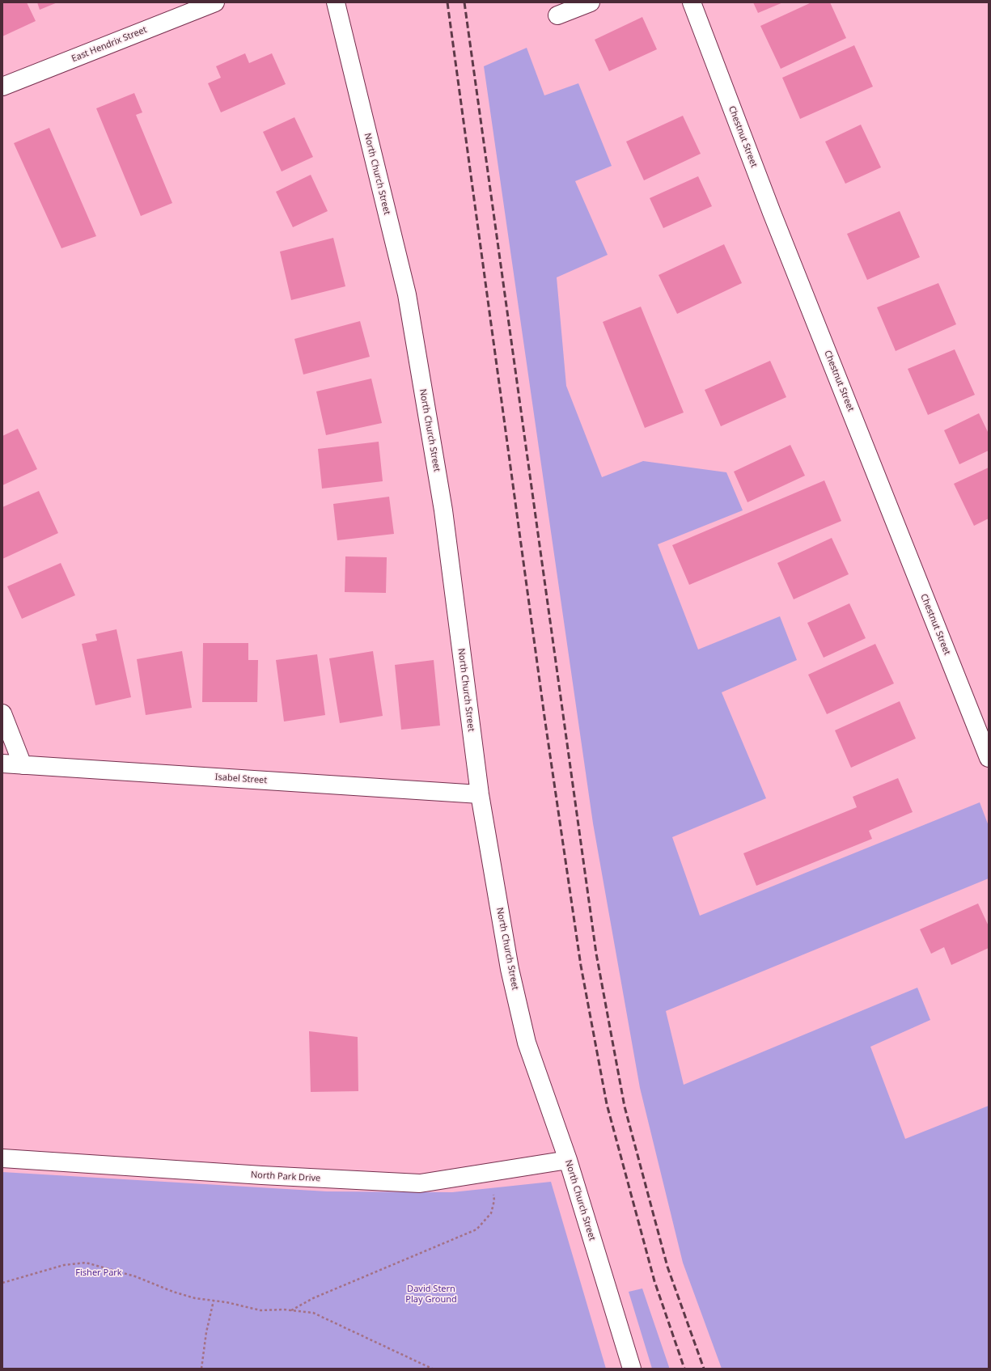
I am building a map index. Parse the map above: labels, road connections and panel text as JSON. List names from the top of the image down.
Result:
{
  "streets": {
    "street": [
      "East Hendrix Street",
      "Chestnut Street",
      "North Church Street",
      "Isabel Street",
      "North Park Drive"
    ]
  },
  "crossings": [
    ["North Church Street", "Isabel Street"],
    ["North Church Street", "North Park Drive"]
  ],
  "parks": ["Fisher Park", "David Stern Play Ground"]
}
